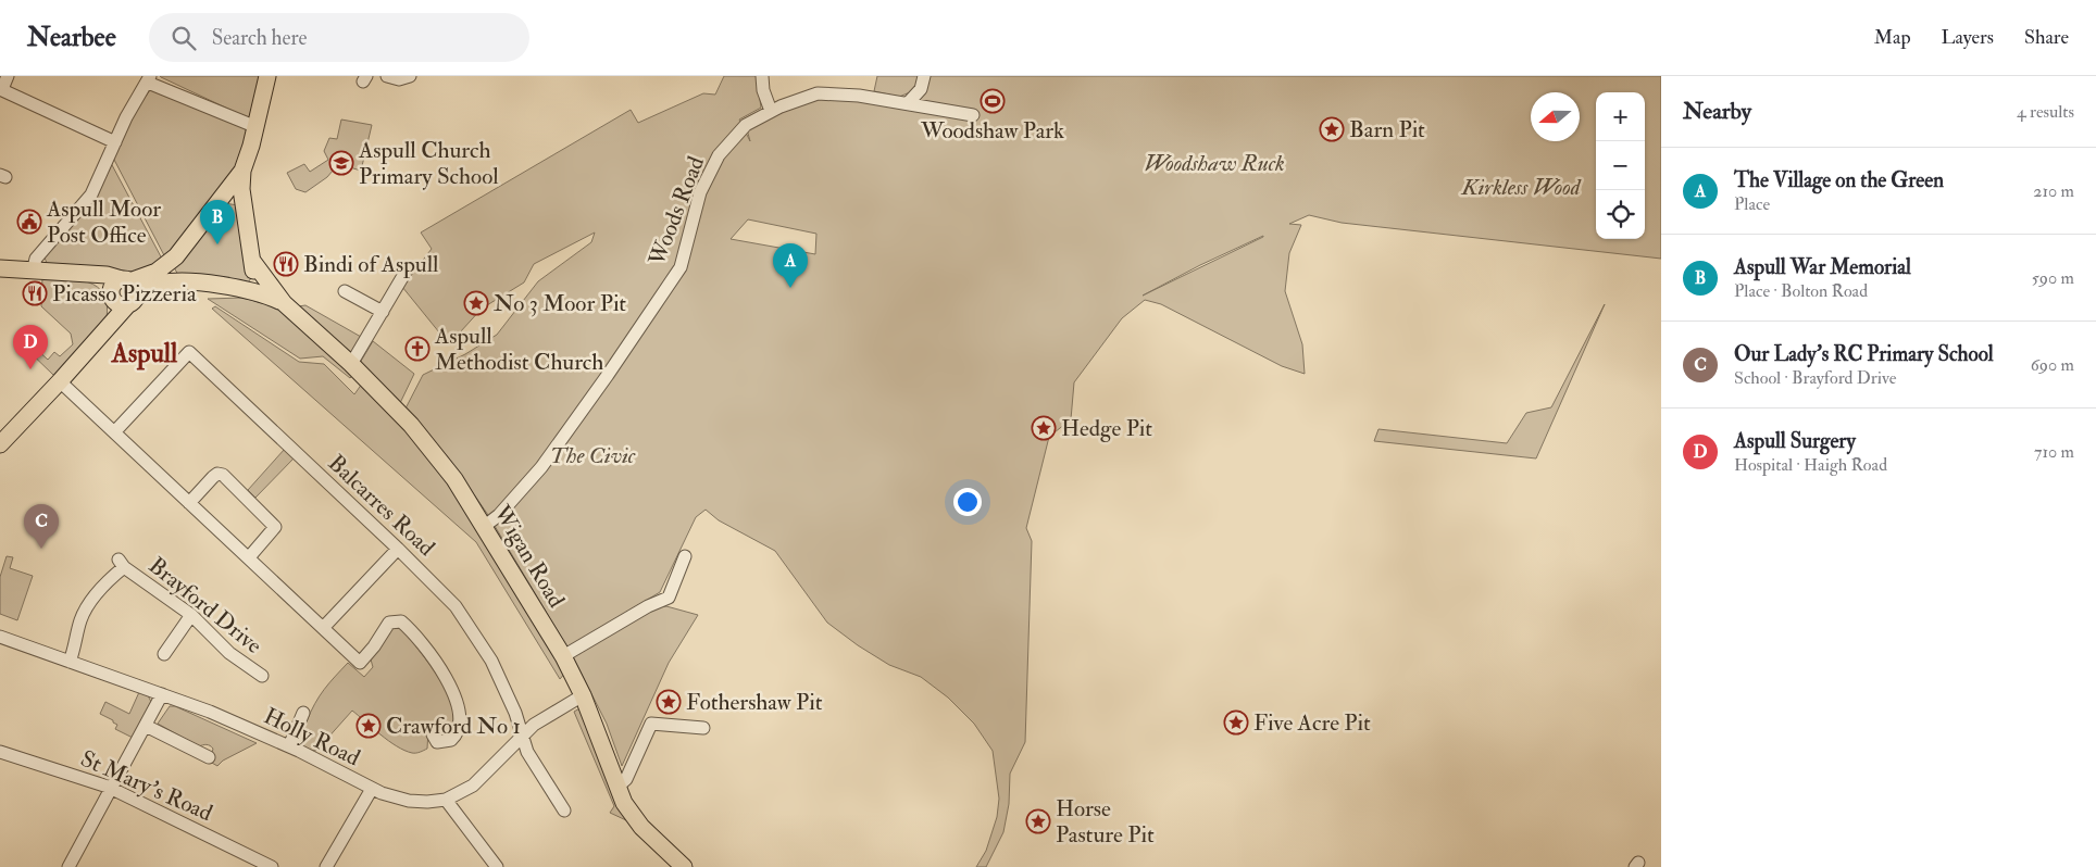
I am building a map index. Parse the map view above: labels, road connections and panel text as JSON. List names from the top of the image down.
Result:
{
  "streets": {
    "main road": ["Wigan Road"],
    "street": [
      "Woods Road",
      "Balcarres Road",
      "Brayford Drive",
      "Holly Road",
      "St Mary's Road"
    ]
  },
  "crossings": [
    ["Woods Road", "Wigan Road"],
    ["Balcarres Road", "Holly Road"],
    ["Wigan Road", "Holly Road"],
    ["Brayford Drive", "Holly Road"]
  ],
  "districts": ["Aspull"],
  "parks": ["Woodshaw Ruck", "Kirkless Wood", "The Civic"],
  "places": {
    "sports": ["Woodshaw Park"],
    "place": [
      "Barn Pit",
      "No 3 Moor Pit",
      "Hedge Pit",
      "Fothershaw Pit",
      "Five Acre Pit",
      "Crawford No 1",
      "Horse Pasture Pit"
    ],
    "school or university": ["Aspull Church Primary School"],
    "public building": ["Aspull Moor Post Office"],
    "restaurant": ["Bindi of Aspull", "Picasso Pizzeria"],
    "church": ["Aspull Methodist Church"]
  },
  "north": "left",
  "page": {
    "header": "Nearbee",
    "search": "Search here",
    "nav": ["Map", "Layers", "Share"],
    "heading": ["Nearby", "4 results"],
    "map_buttons": ["+", "−"],
    "list": [
      {
        "mark": "A",
        "name": "The Village on the Green",
        "note": "Place",
        "value": "210 m"
      },
      {
        "mark": "B",
        "name": "Aspull War Memorial",
        "note": "Place · Bolton Road",
        "value": "590 m"
      },
      {
        "mark": "C",
        "name": "Our Lady's RC Primary School",
        "note": "School · Brayford Drive",
        "value": "690 m"
      },
      {
        "mark": "D",
        "name": "Aspull Surgery",
        "note": "Hospital · Haigh Road",
        "value": "710 m"
      }
    ],
    "pins": [
      "B",
      "A",
      "D",
      "C"
    ]
  }
}
